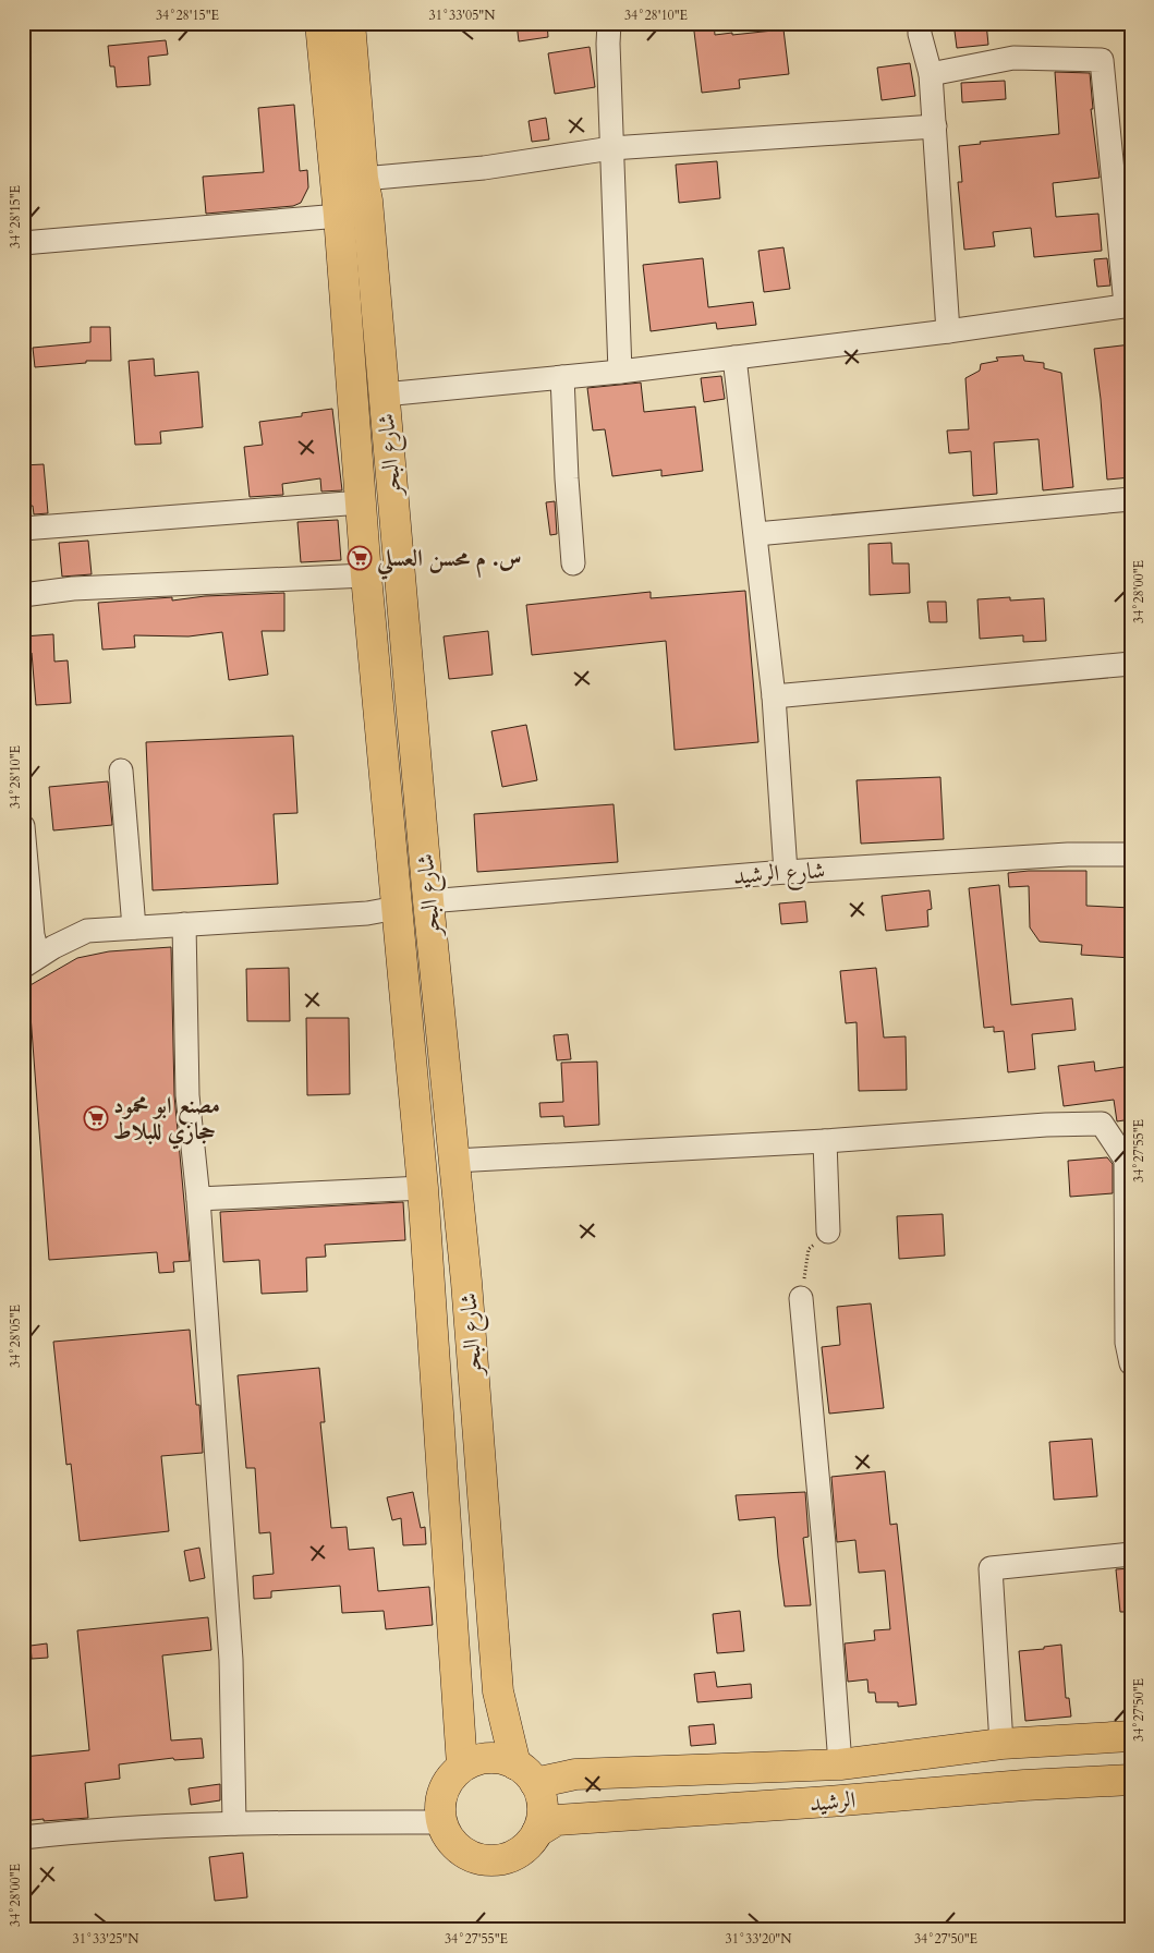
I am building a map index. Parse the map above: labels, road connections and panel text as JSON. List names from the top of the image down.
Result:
{
  "streets": {
    "main road": ["شارع البحر", "الرشيد"],
    "street": ["شارع الرشيد"]
  },
  "crossings": [
    ["شارع البحر", "شارع الرشيد"],
    ["شارع البحر", "الرشيد"]
  ],
  "places": {
    "supermarket": ["س. م محسن العسلي", "مصنع ابو محمود حجازي للبلاط"]
  },
  "coordinates": [
    "34°28'15\"E",
    "31°33'05\"N",
    "34°28'10\"E",
    "34°28'00\"E",
    "34°27'55\"E",
    "34°28'05\"E",
    "34°27'50\"E",
    "31°33'25\"N",
    "31°33'20\"N"
  ]
}
